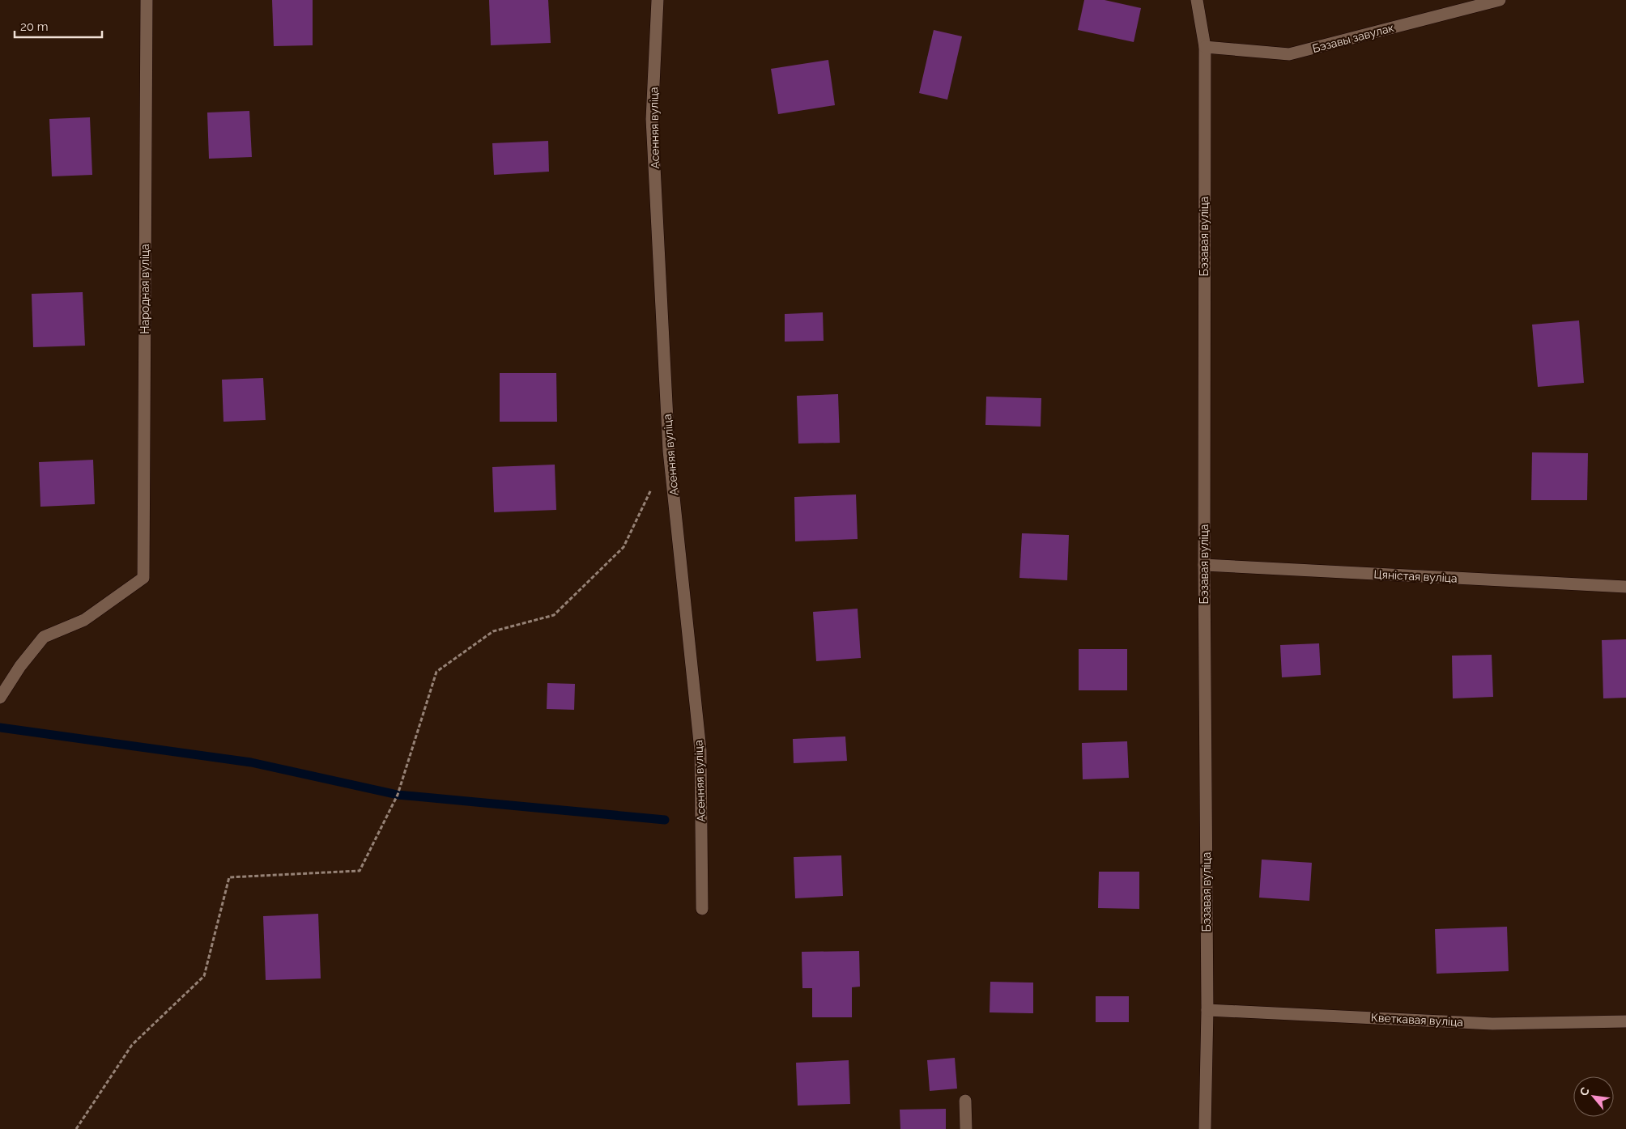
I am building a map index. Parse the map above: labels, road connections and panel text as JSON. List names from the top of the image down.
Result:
{
  "streets": {
    "street": [
      "Бэзавы завулак",
      "Асенняя вуліца",
      "Бэзавая вуліца",
      "Народная вуліца",
      "Цяністая вуліца",
      "Кветкавая вуліца"
    ]
  },
  "crossings": [
    ["Бэзавы завулак", "Бэзавая вуліца"],
    ["Бэзавая вуліца", "Цяністая вуліца"],
    ["Бэзавая вуліца", "Кветкавая вуліца"]
  ],
  "scale_bar": "20 m",
  "north": "top left"
}
